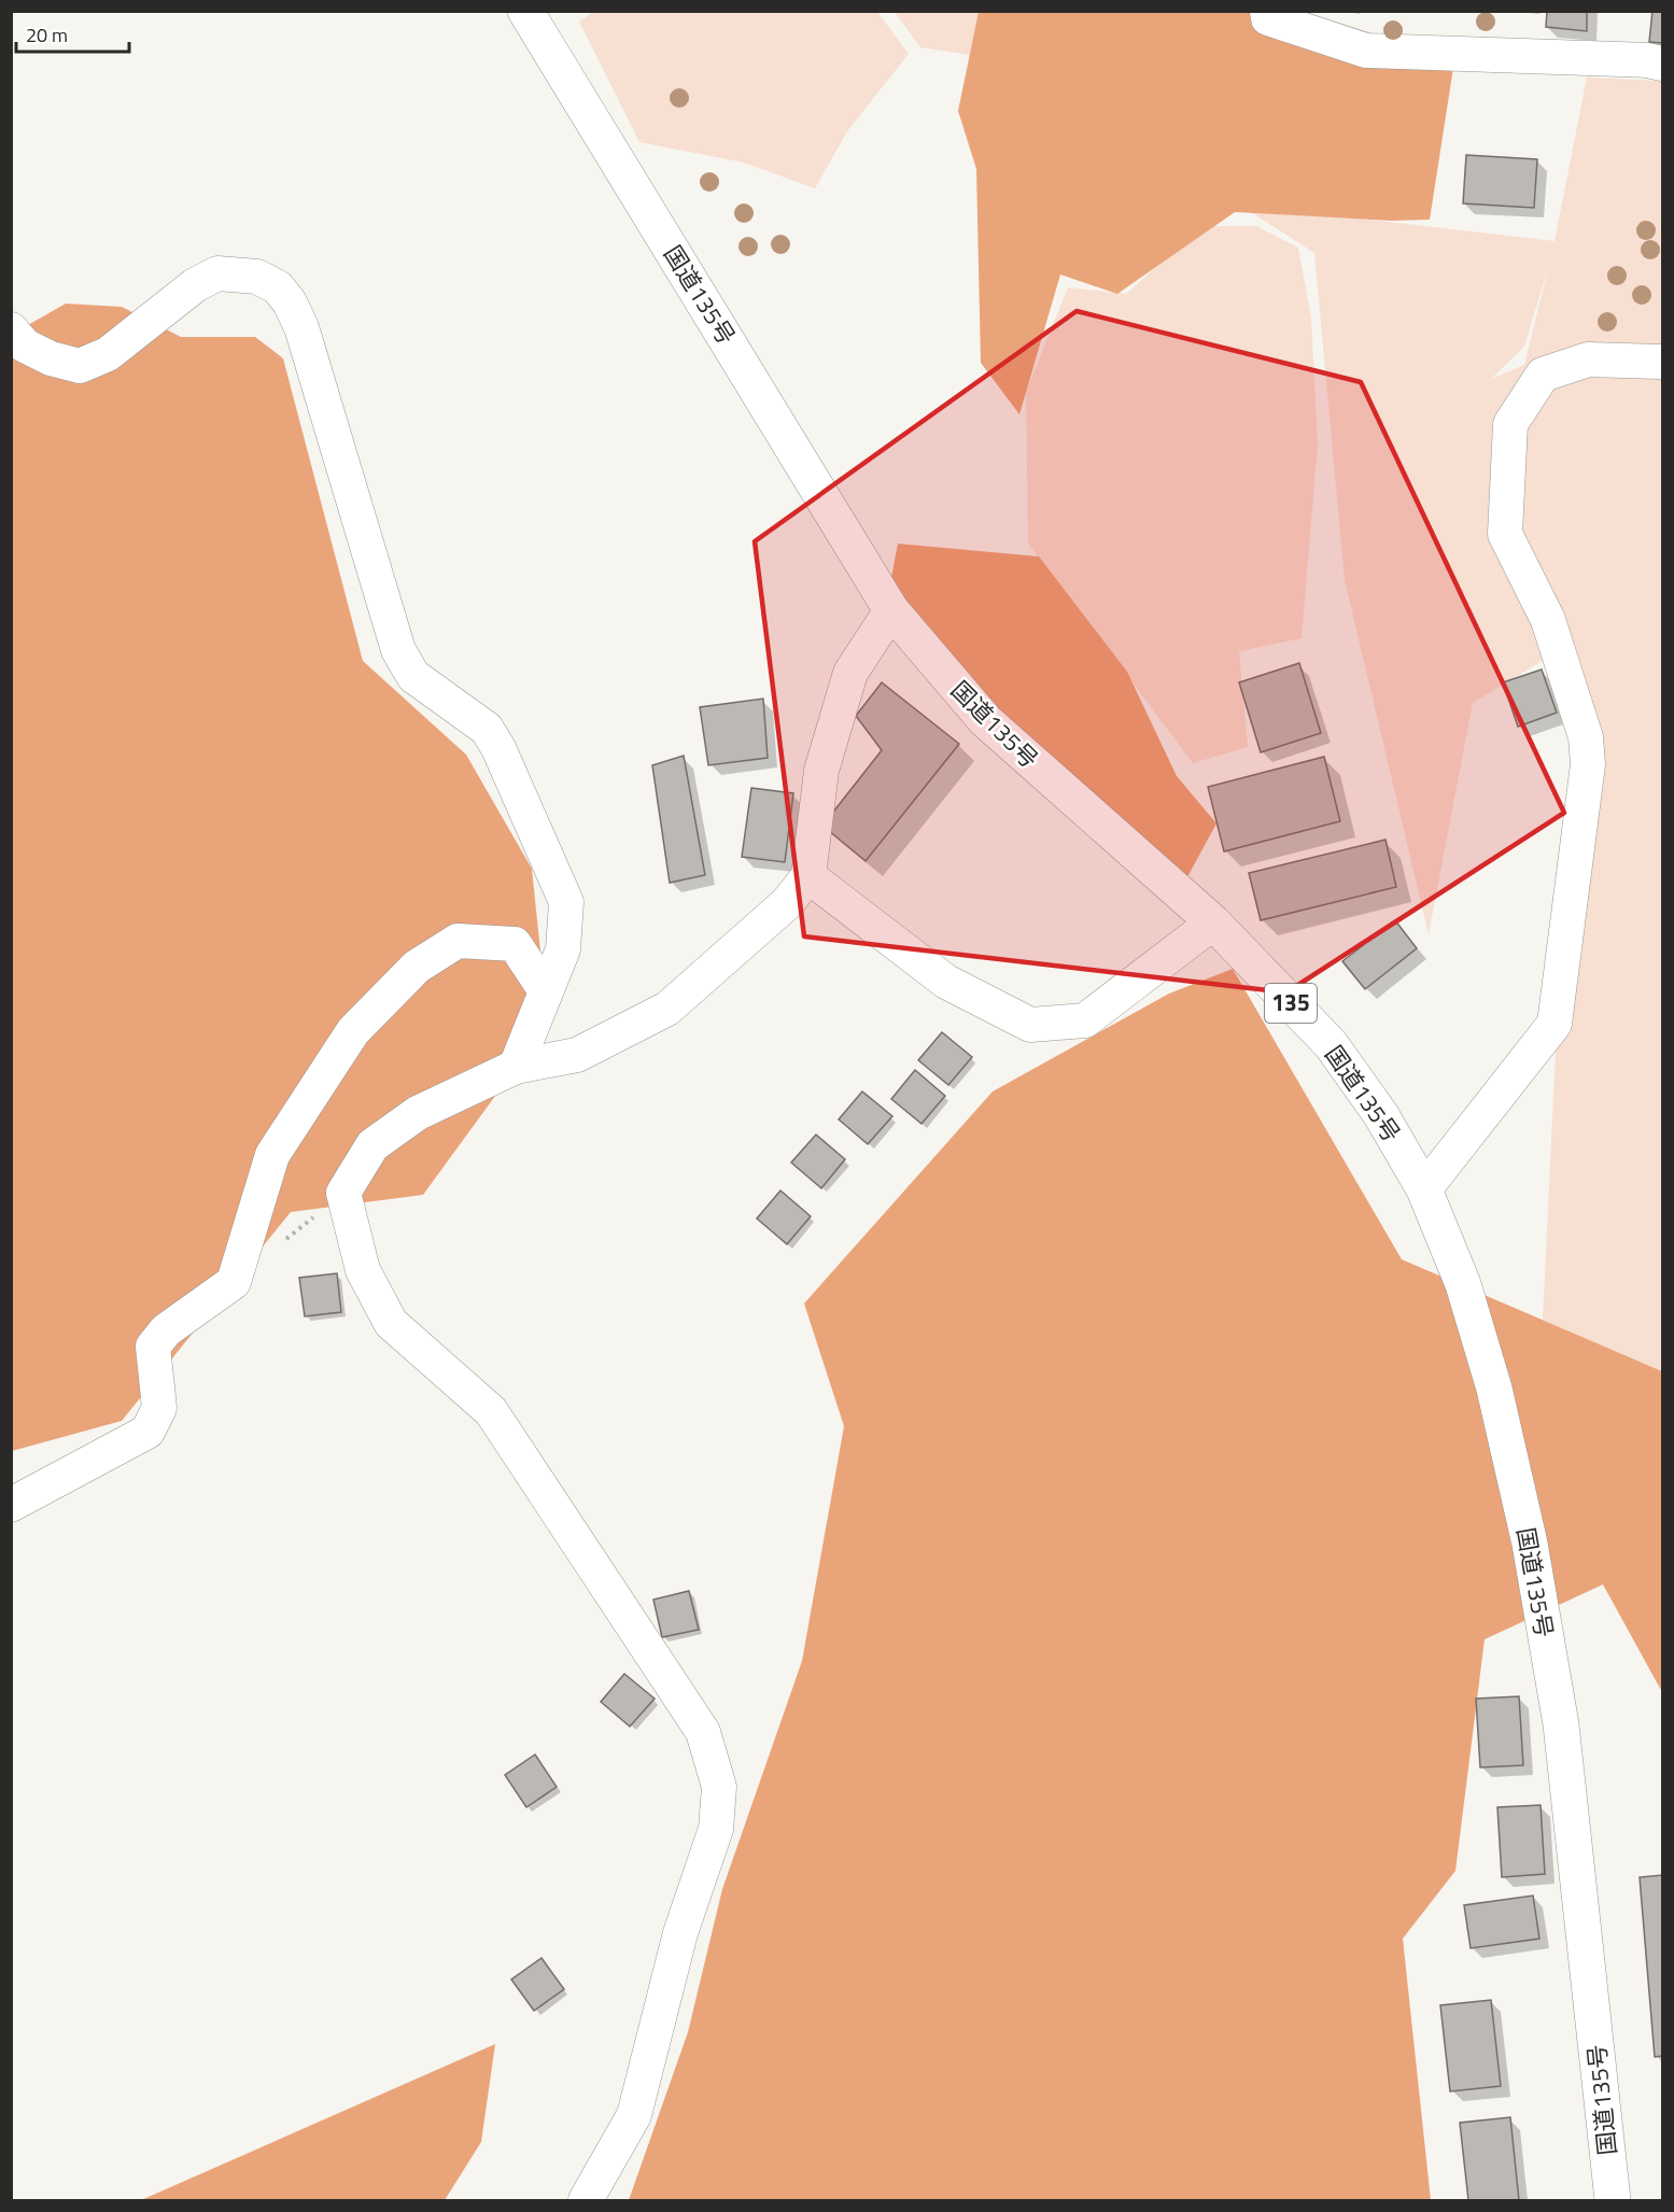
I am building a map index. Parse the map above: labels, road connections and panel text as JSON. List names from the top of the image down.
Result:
{
  "streets": {
    "highway": ["国道135号", "135"]
  },
  "scale_bar": "20 m"
}
